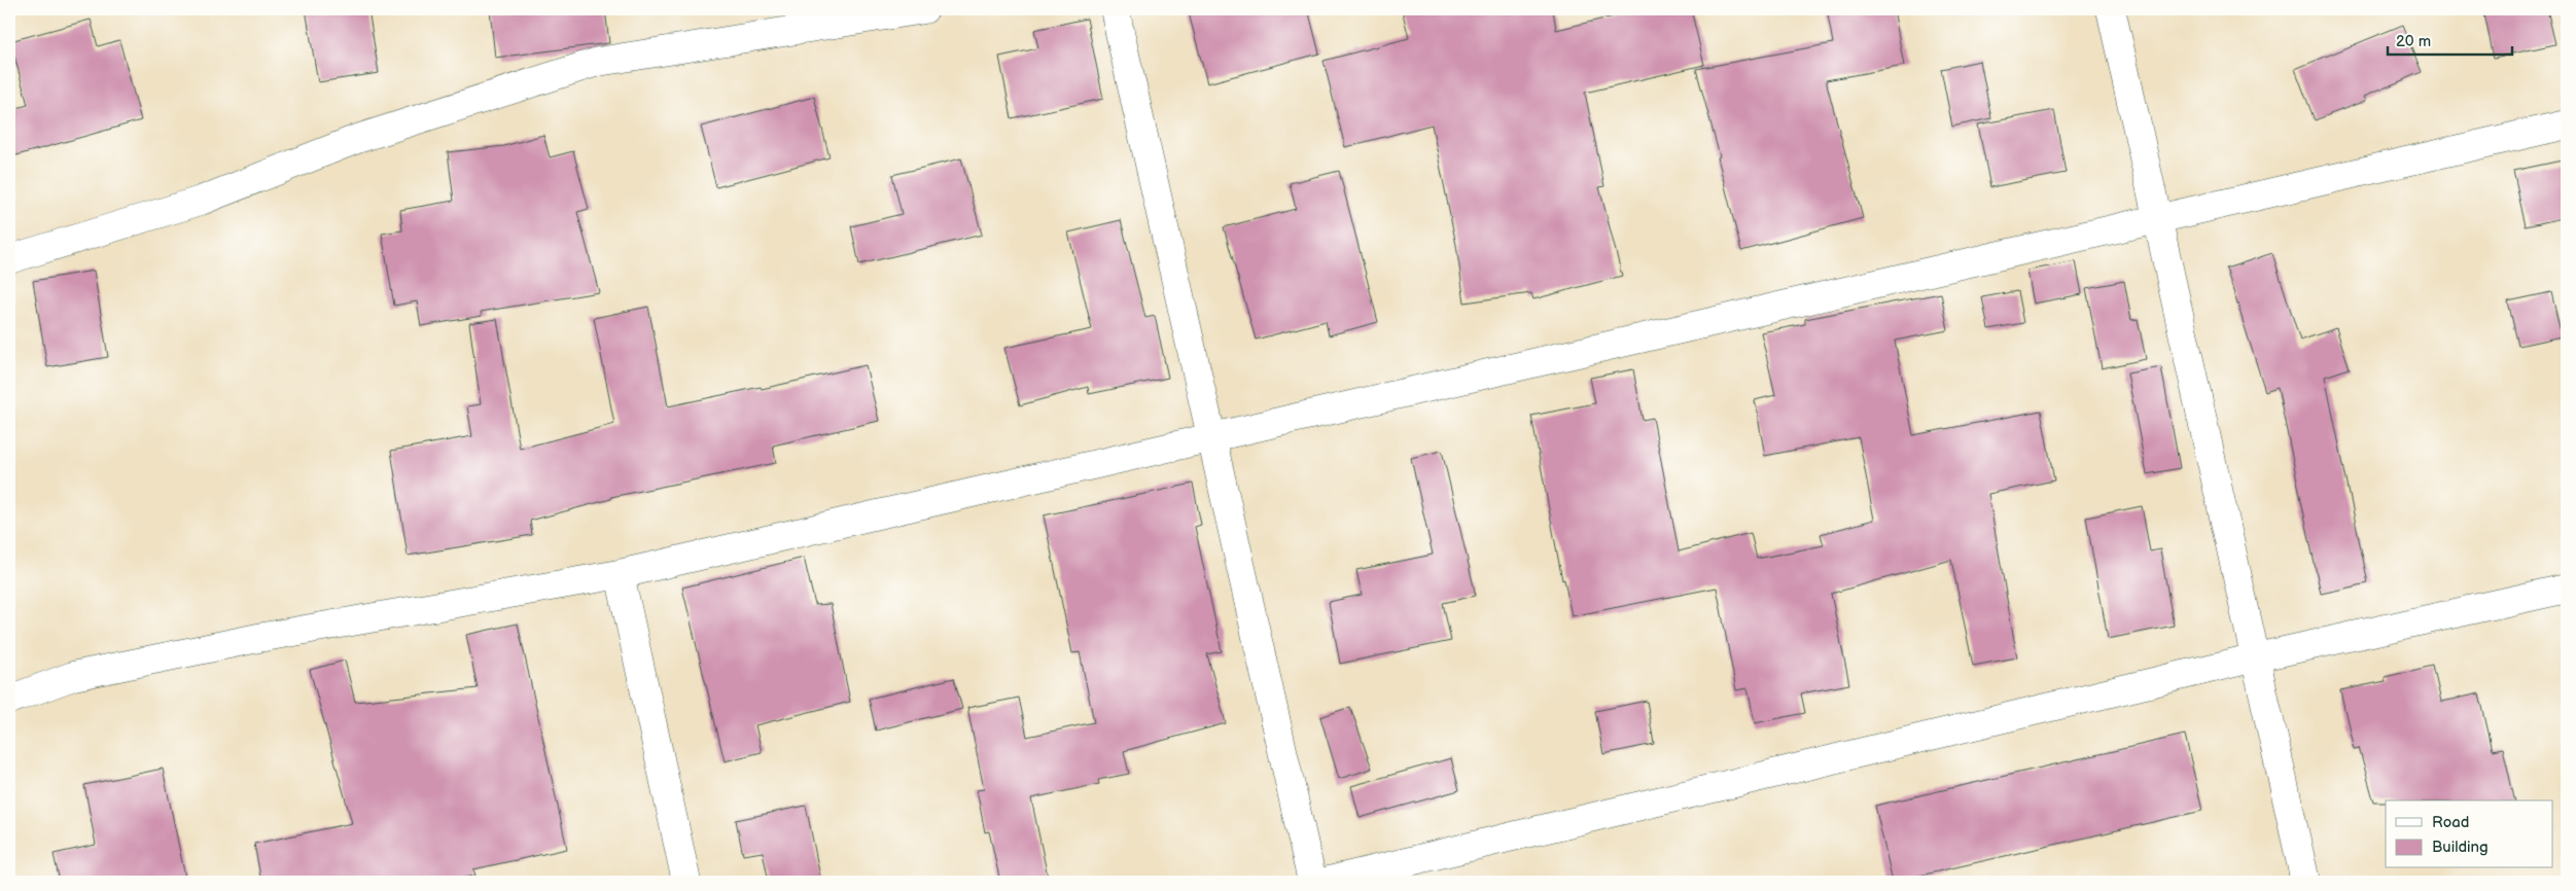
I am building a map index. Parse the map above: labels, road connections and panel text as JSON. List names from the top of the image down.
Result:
{
  "legend": ["Road", "Building"],
  "scale_bar": "20 m"
}
